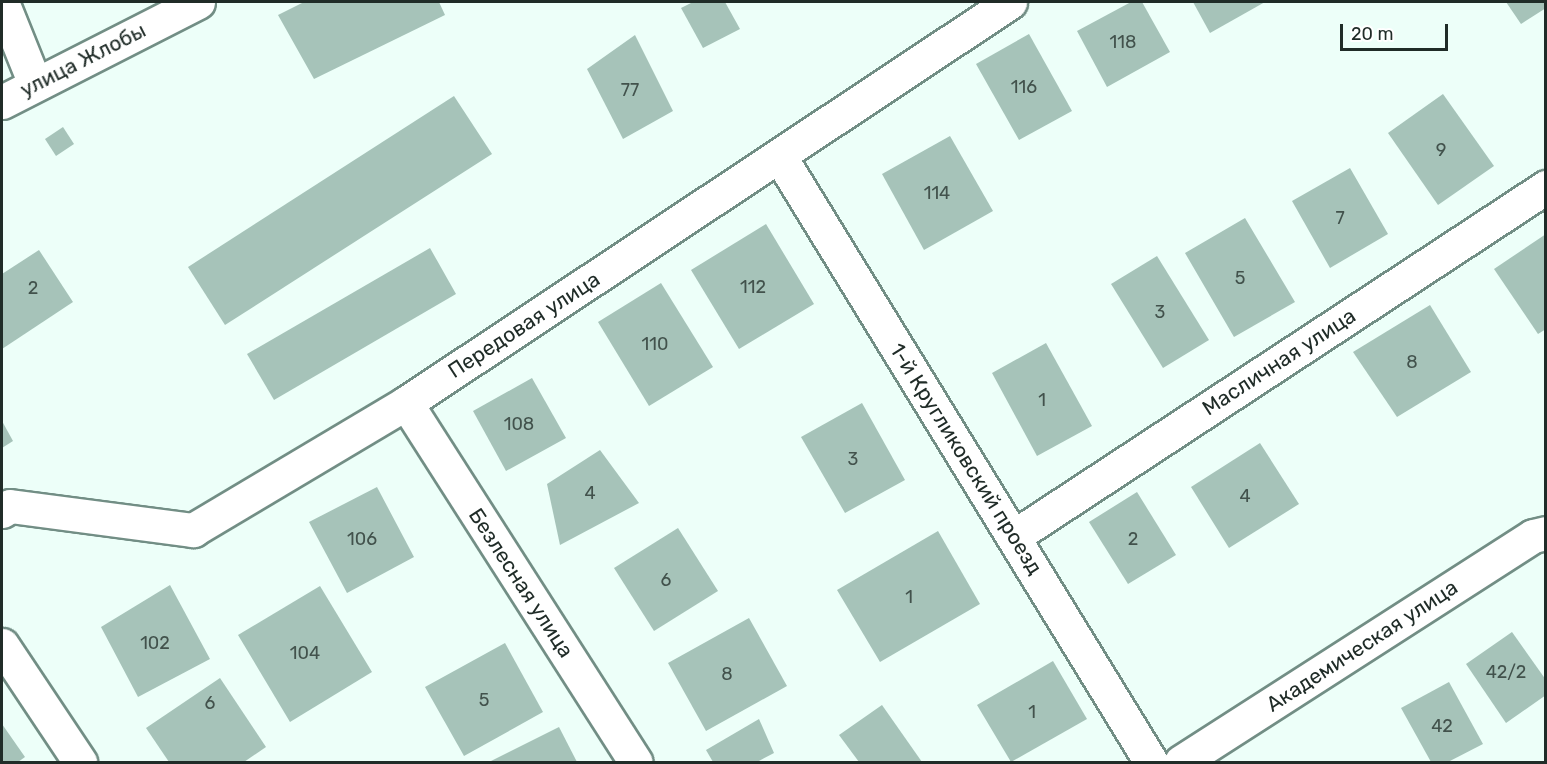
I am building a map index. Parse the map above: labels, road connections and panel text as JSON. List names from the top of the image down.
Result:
{
  "streets": {
    "street": [
      "улица Жлобы",
      "Передовая улица",
      "Масличная улица",
      "1-й Кругликовский проезд",
      "Безлесная улица",
      "Академическая улица"
    ]
  },
  "crossings": [
    ["Передовая улица", "1-й Кругликовский проезд"],
    ["Передовая улица", "Безлесная улица"],
    ["Масличная улица", "1-й Кругликовский проезд"]
  ],
  "house_numbers": [
    "118",
    "116",
    "77",
    "9",
    "114",
    "7",
    "5",
    "112",
    "2",
    "3",
    "110",
    "8",
    "1",
    "108",
    "3",
    "4",
    "4",
    "106",
    "2",
    "6",
    "1",
    "102",
    "104",
    "42/2",
    "8",
    "5",
    "6",
    "1",
    "42"
  ],
  "scale_bar": "20 m"
}
